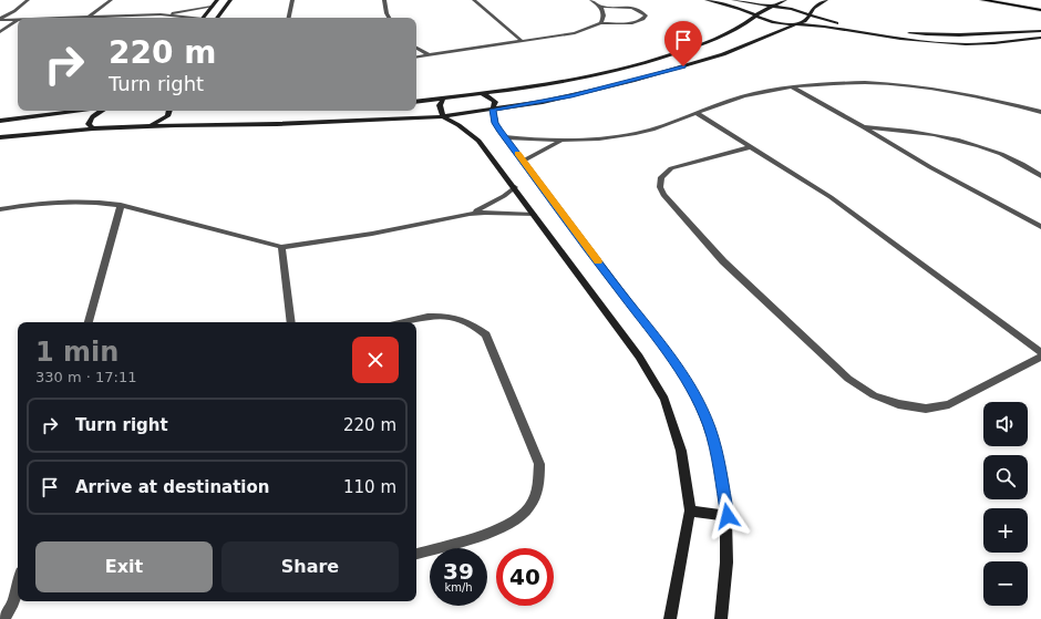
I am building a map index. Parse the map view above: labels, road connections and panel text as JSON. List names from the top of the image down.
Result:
{
  "page": {
    "turn": ["220 m", "Turn right"],
    "heading": ["1 min", "330 m · 17:11"],
    "list": [
      {
        "name": "Turn right",
        "value": "220 m"
      },
      {
        "name": "Arrive at destination",
        "value": "110 m"
      }
    ],
    "map_buttons": ["+", "−"],
    "buttons": ["Exit", "Share"],
    "speed": "39 km/h",
    "limit": "40"
  }
}
